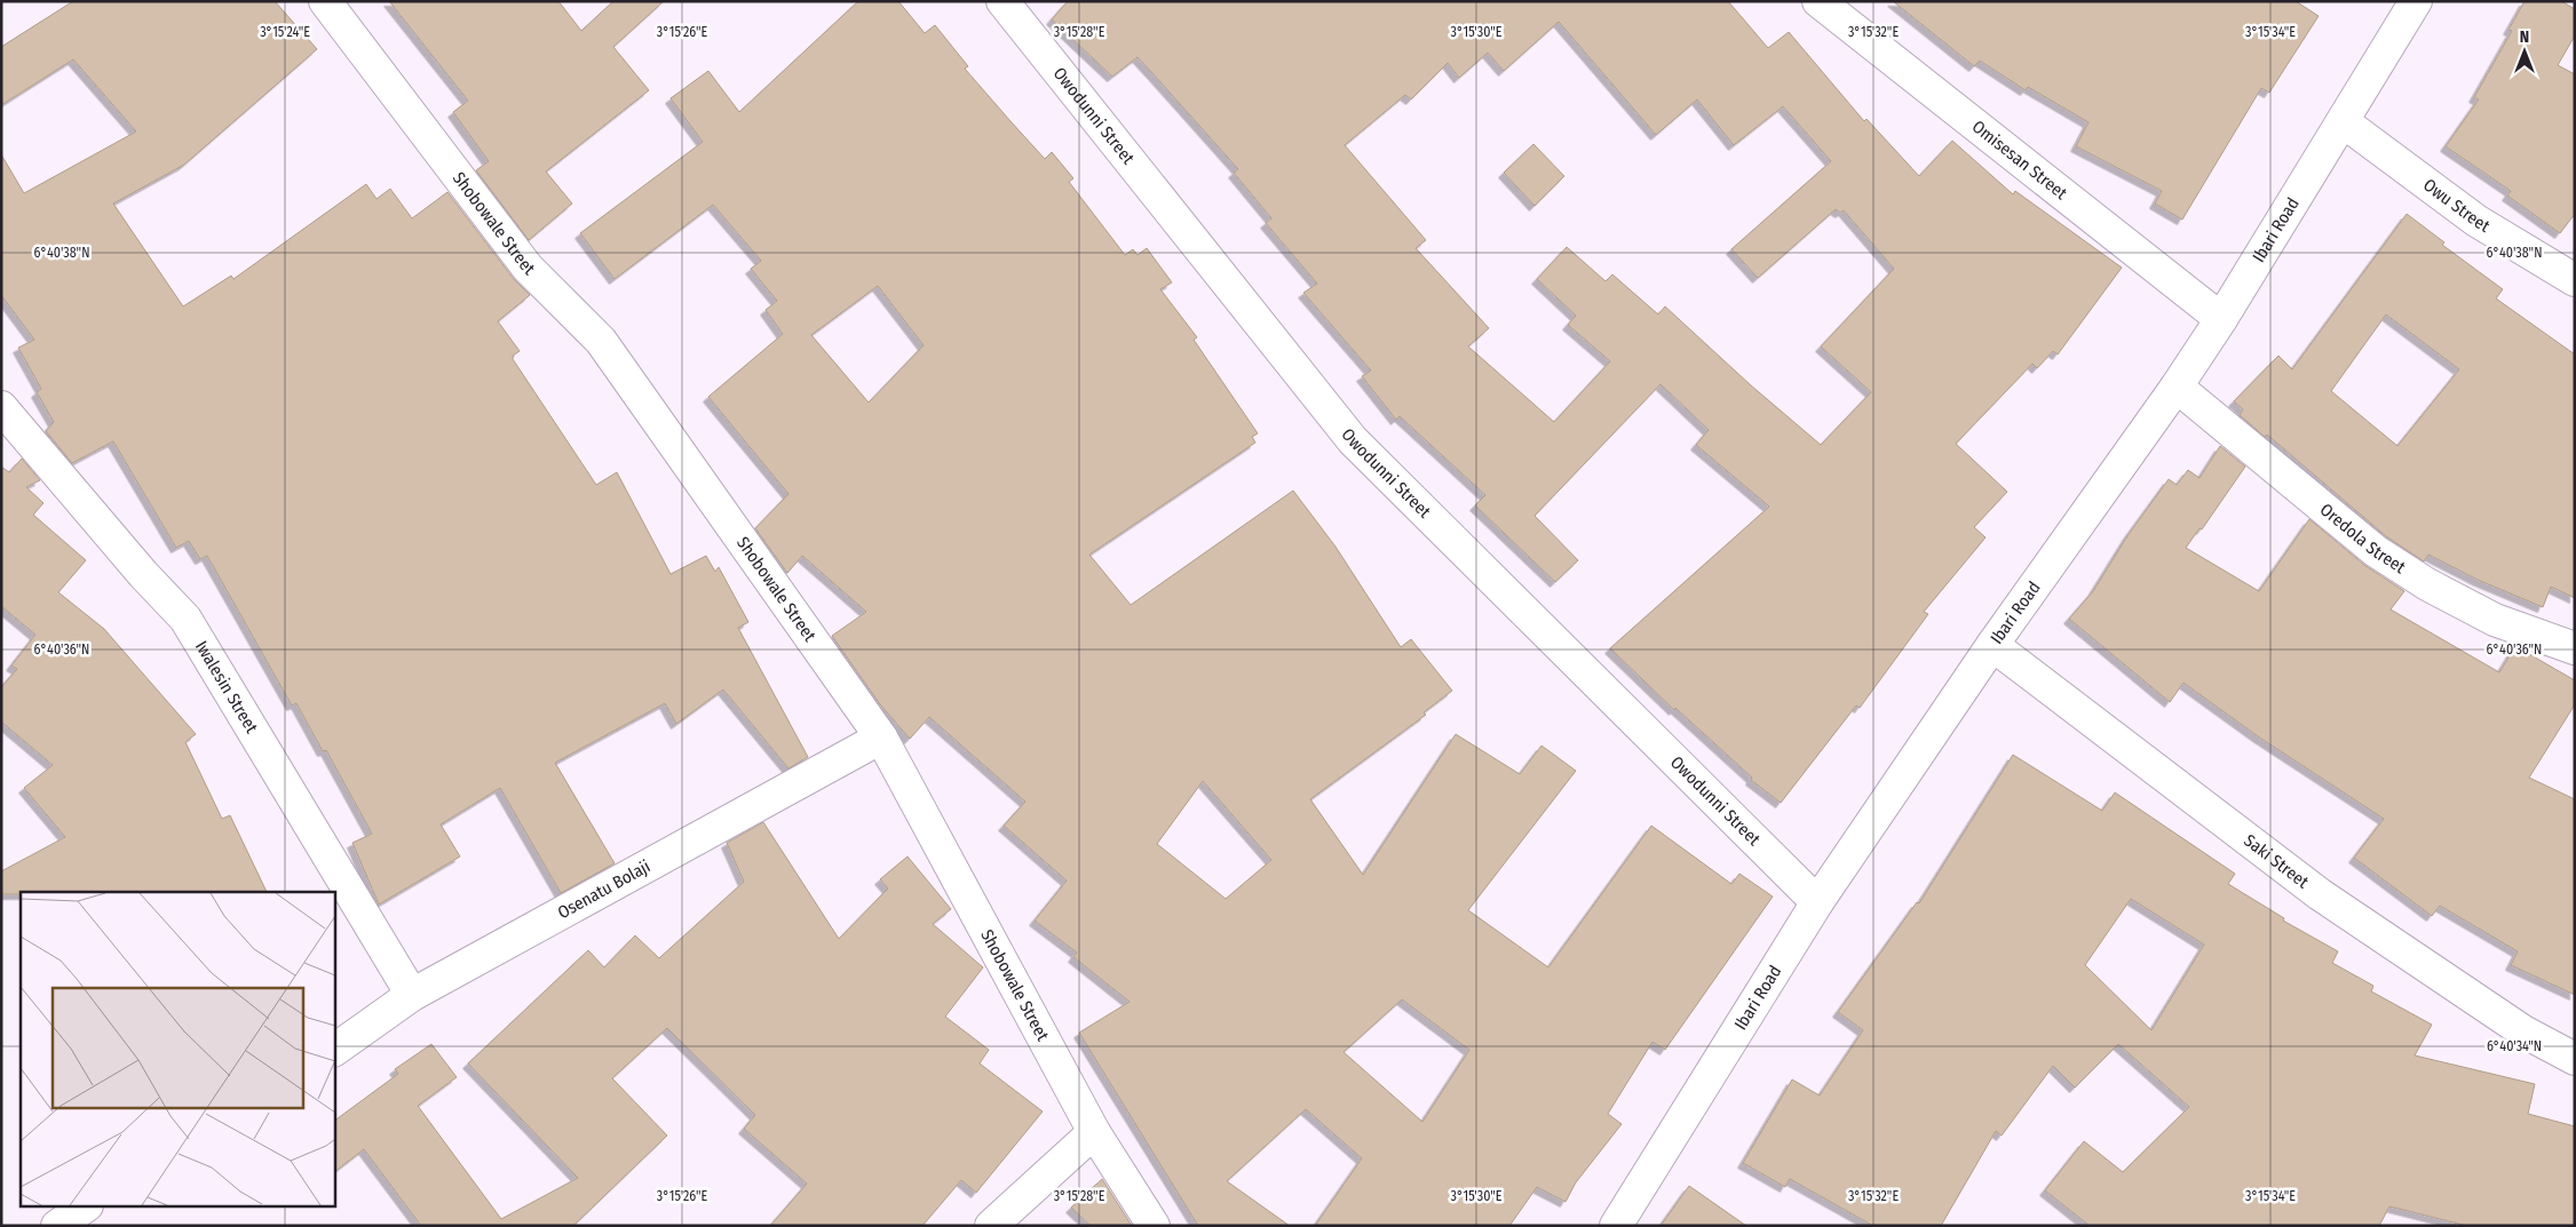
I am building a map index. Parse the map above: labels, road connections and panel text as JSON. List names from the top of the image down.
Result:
{
  "streets": {
    "street": [
      "Owodunni Street",
      "Omisesan Street",
      "Owu Street",
      "Shobowale Street",
      "Ibari Road",
      "Oredola Street",
      "Iwalesin Street",
      "Saki Street",
      "Osenatu Bolaji"
    ]
  },
  "crossings": [
    ["Owodunni Street", "Ibari Road"],
    ["Omisesan Street", "Ibari Road"],
    ["Owu Street", "Ibari Road"],
    ["Shobowale Street", "Osenatu Bolaji"],
    ["Ibari Road", "Oredola Street"],
    ["Ibari Road", "Saki Street"],
    ["Iwalesin Street", "Osenatu Bolaji"]
  ],
  "north": "top",
  "coordinates": [
    "3°15'24\"E",
    "3°15'26\"E",
    "3°15'28\"E",
    "3°15'30\"E",
    "3°15'32\"E",
    "3°15'34\"E",
    "6°40'38\"N",
    "6°40'36\"N",
    "6°40'34\"N"
  ]
}
